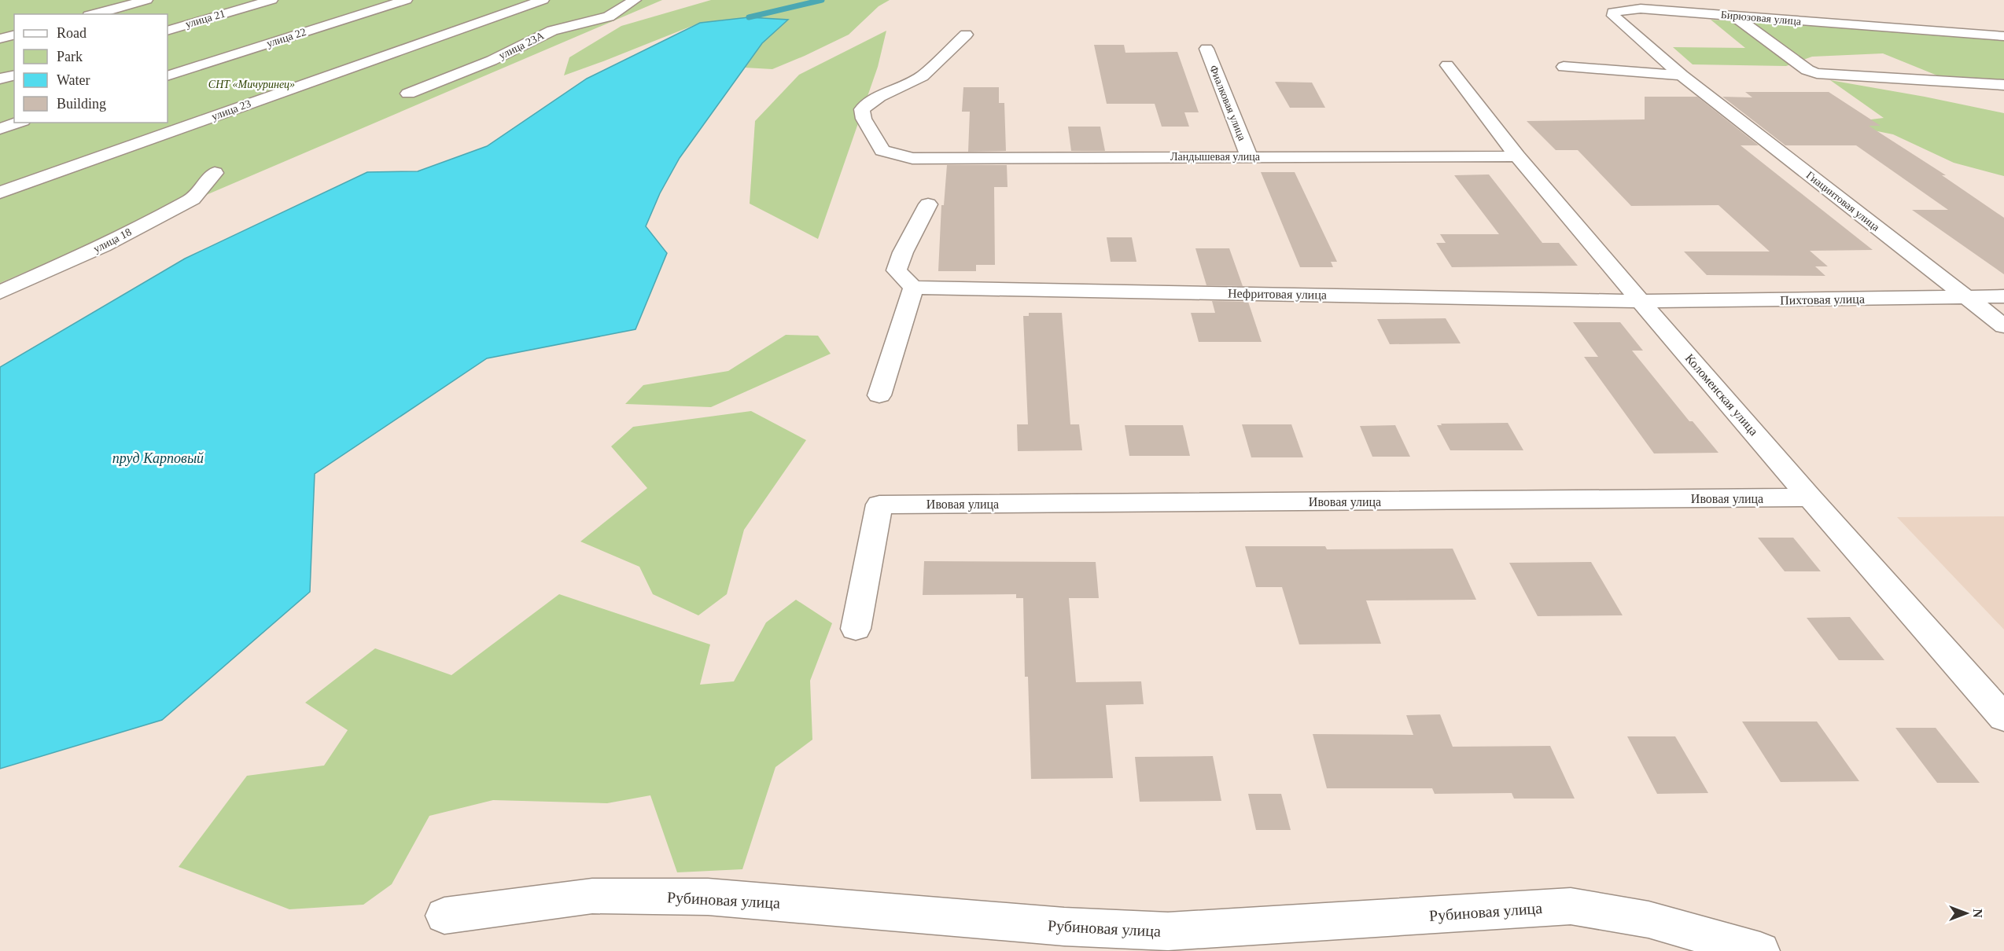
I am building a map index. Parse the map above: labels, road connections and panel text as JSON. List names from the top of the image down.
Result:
{
  "streets": {
    "street": [
      "Бирюзовая улица",
      "улица 21",
      "улица 22",
      "улица 23А",
      "Фиалковая улица",
      "улица 23",
      "Ландышевая улица",
      "Гиацинтовая улица",
      "улица 18",
      "Нефритовая улица",
      "Пихтовая улица",
      "Коломенская улица",
      "Ивовая улица",
      "Рубиновая улица"
    ]
  },
  "crossings": [
    ["Бирюзовая улица", "Гиацинтовая улица"],
    ["Фиалковая улица", "Ландышевая улица"],
    ["Ландышевая улица", "Коломенская улица"],
    ["Гиацинтовая улица", "Пихтовая улица"],
    ["Нефритовая улица", "Пихтовая улица"],
    ["Нефритовая улица", "Коломенская улица"],
    ["Пихтовая улица", "Коломенская улица"],
    ["Коломенская улица", "Ивовая улица"]
  ],
  "water": ["пруд Карповый"],
  "parks": ["СНТ «Мичуринец»"],
  "legend": [
    "Road",
    "Park",
    "Water",
    "Building"
  ],
  "north": "right"
}
